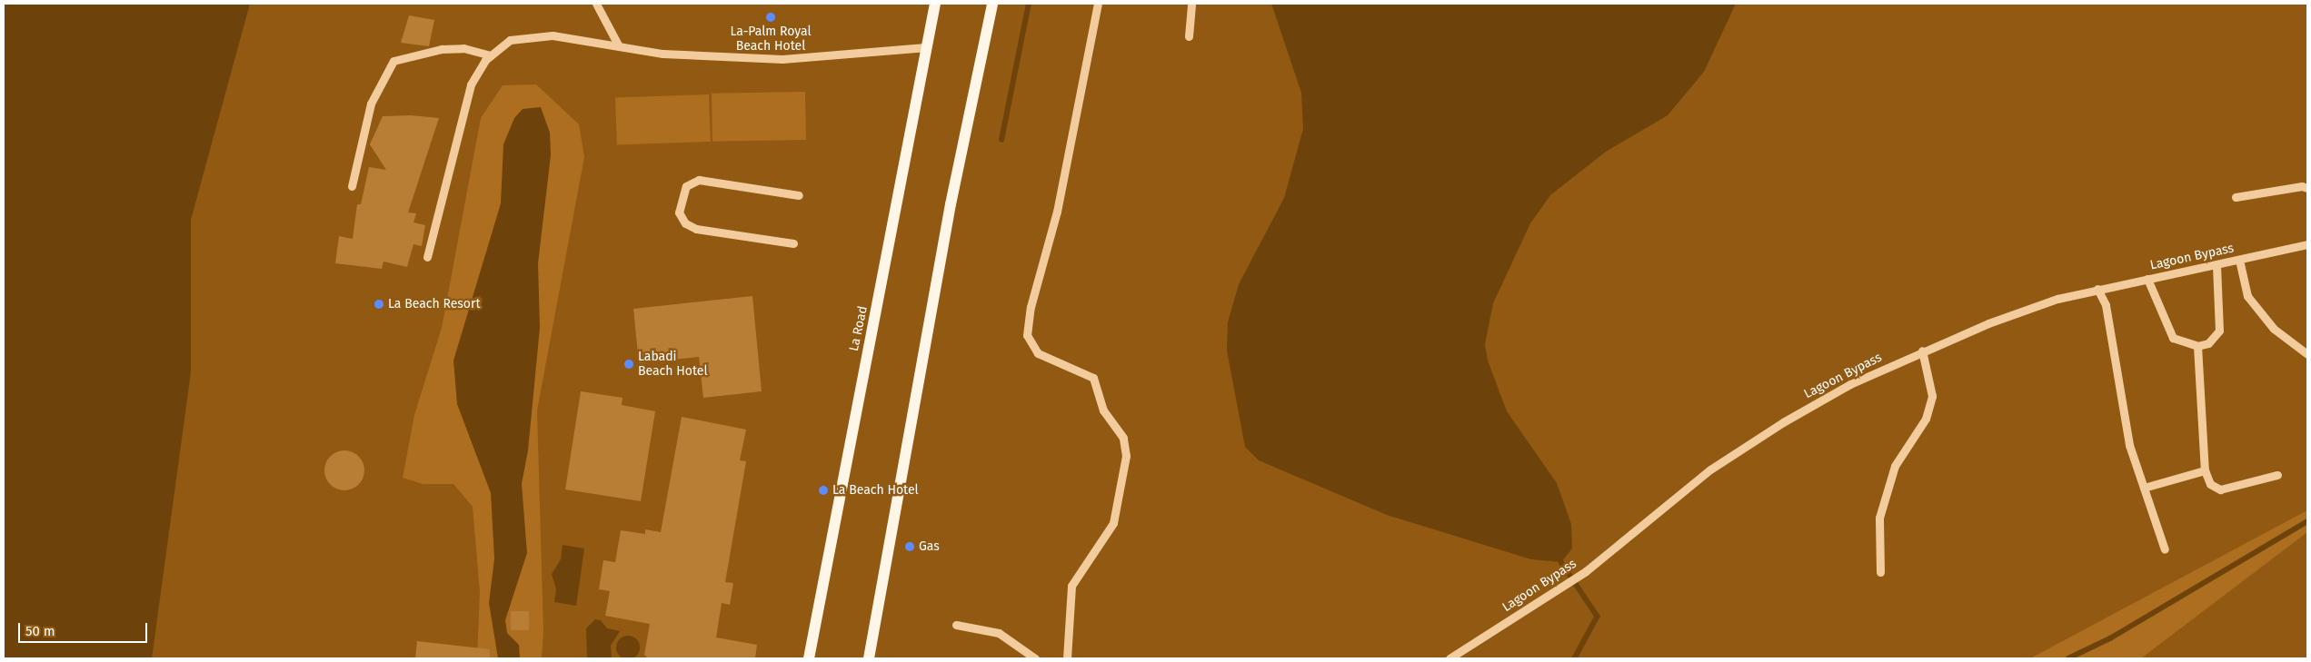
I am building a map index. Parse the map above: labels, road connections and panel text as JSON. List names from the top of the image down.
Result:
{
  "streets": {
    "main road": ["La Road"],
    "street": ["Lagoon Bypass"]
  },
  "places": [
    "La-Palm Royal Beach Hotel",
    "La Beach Resort",
    "Labadi Beach Hotel",
    "La Beach Hotel",
    "Gas"
  ],
  "scale_bar": "50 m"
}
